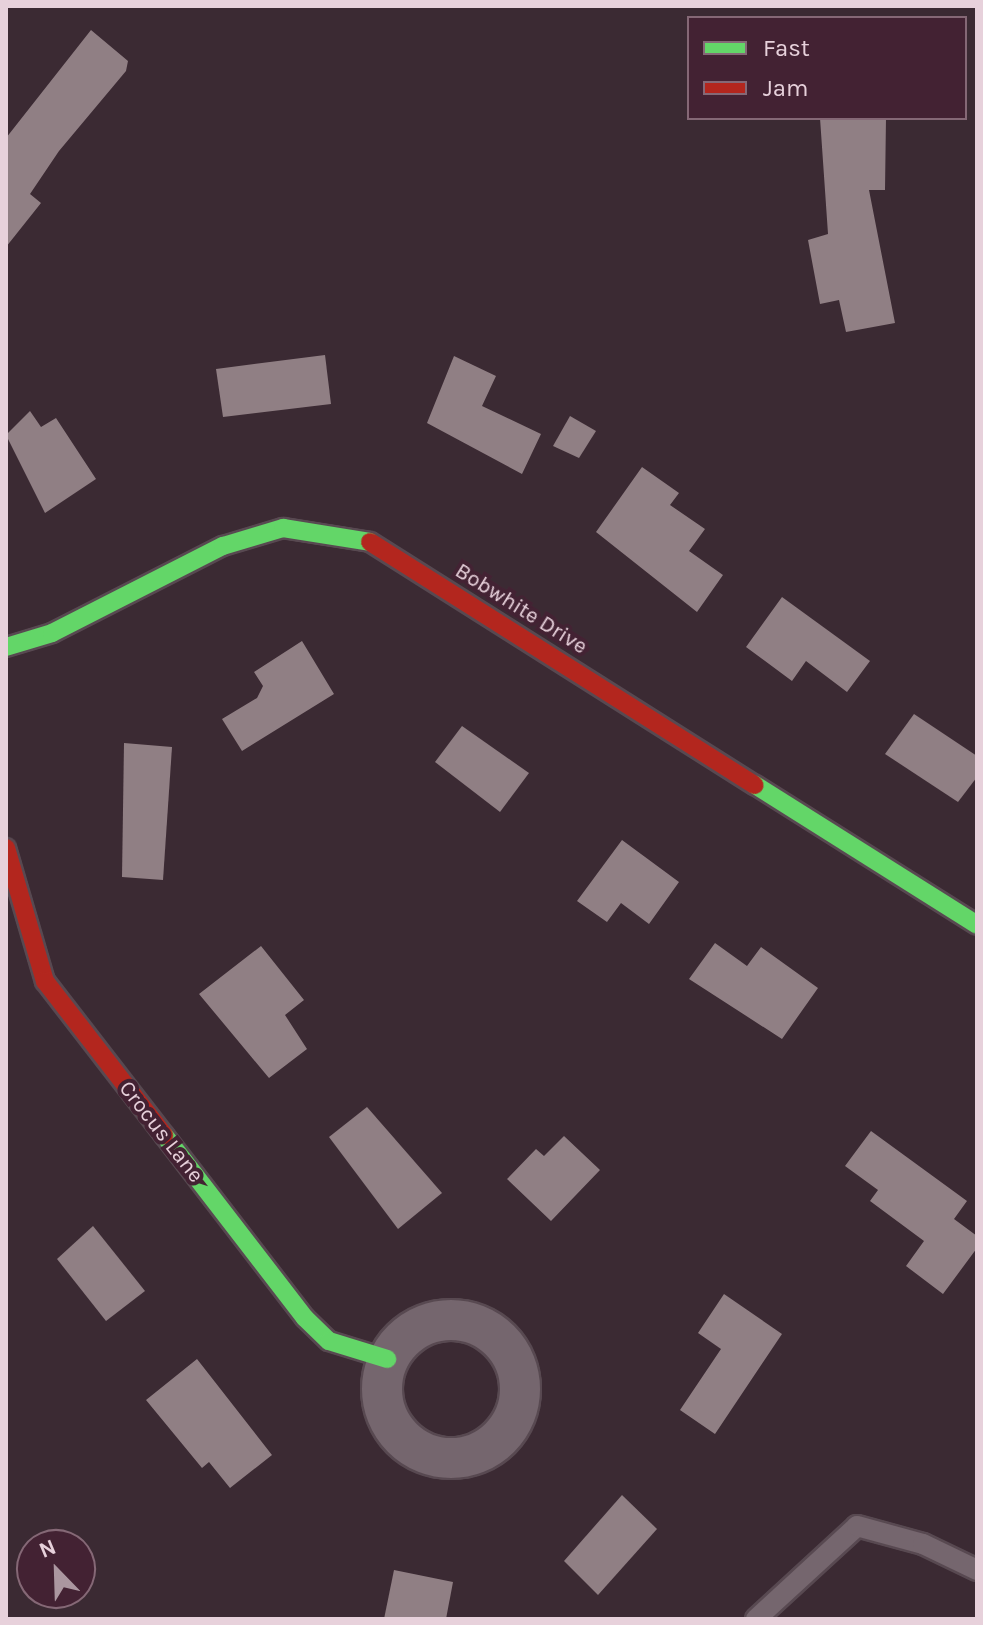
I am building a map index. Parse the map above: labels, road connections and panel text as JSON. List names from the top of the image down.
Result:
{
  "streets": {
    "street": ["Bobwhite Drive", "Crocus Lane"]
  },
  "legend": ["Fast", "Jam"],
  "north": "top left"
}
